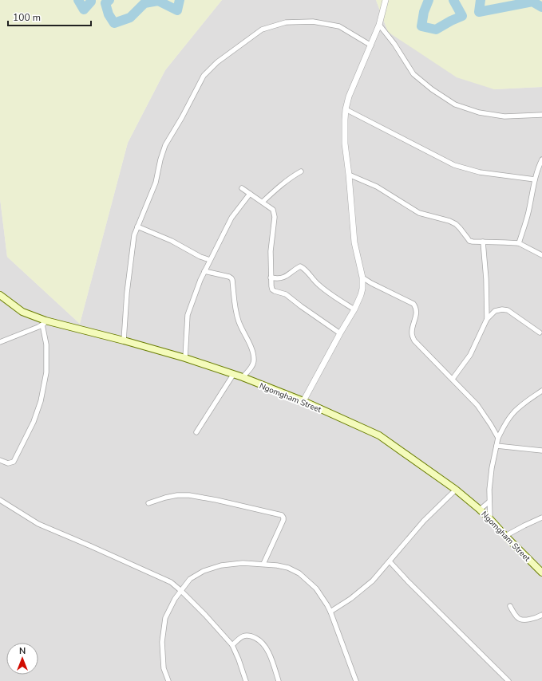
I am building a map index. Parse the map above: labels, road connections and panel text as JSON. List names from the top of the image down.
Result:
{
  "streets": {
    "main road": ["Ngomgham Street"]
  },
  "scale_bar": "100 m",
  "north": "top"
}
